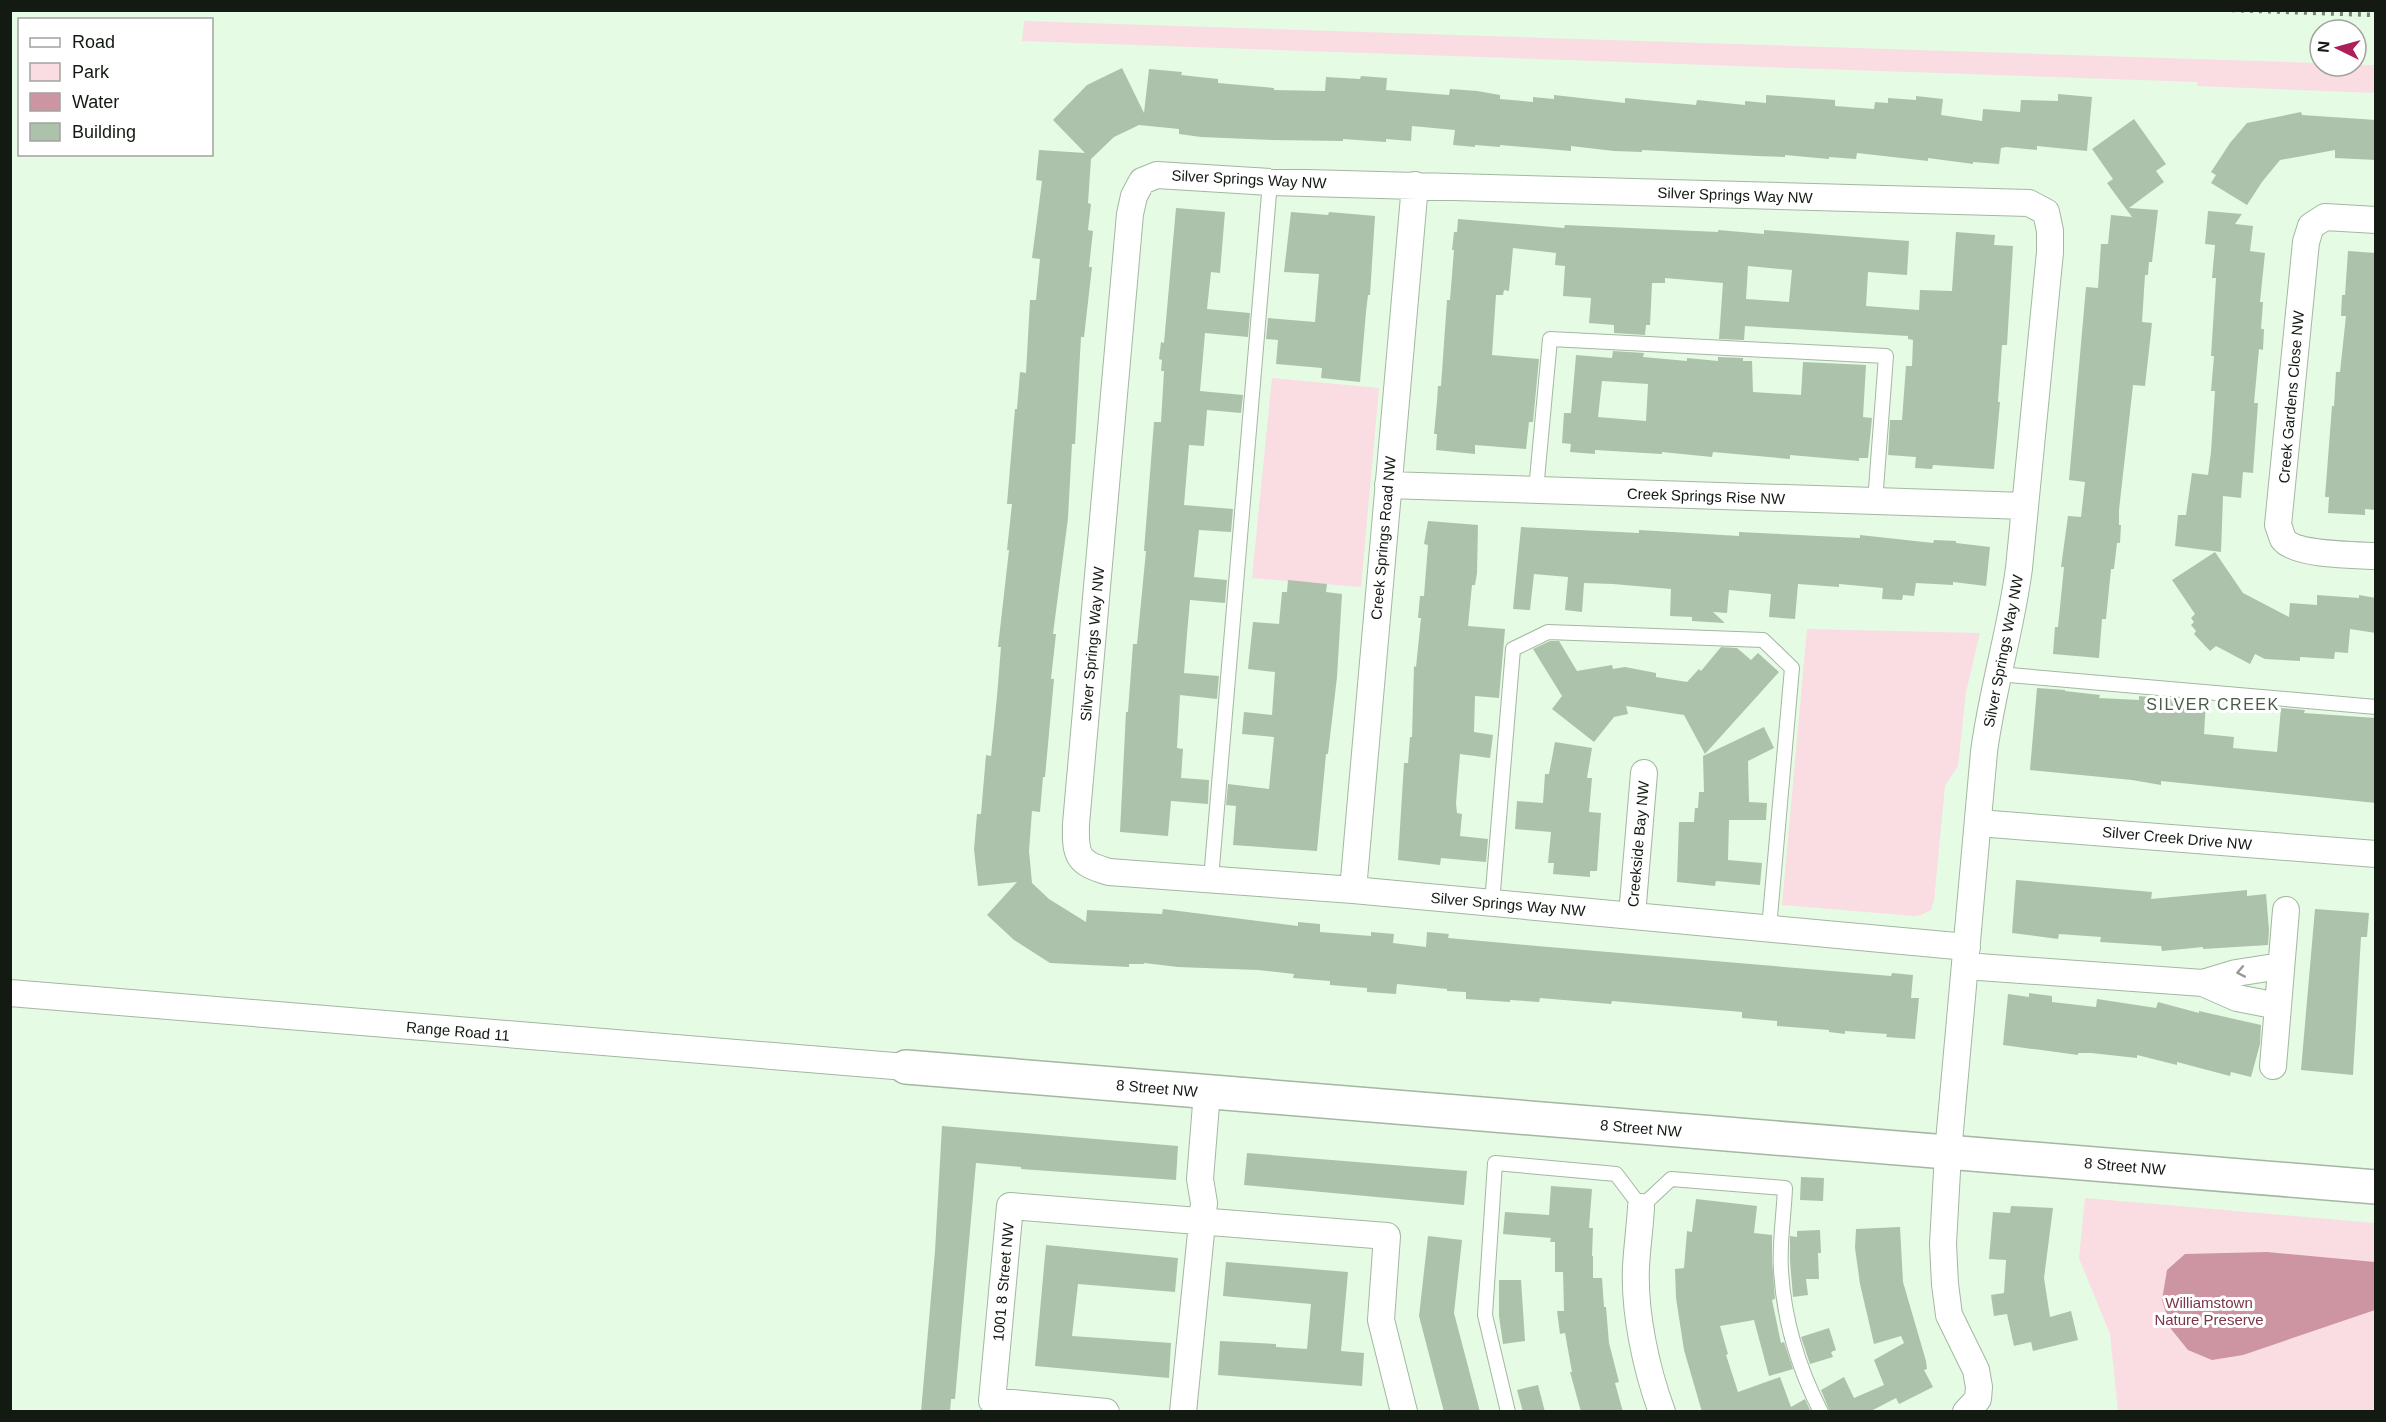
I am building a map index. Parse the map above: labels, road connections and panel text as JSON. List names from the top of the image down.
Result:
{
  "streets": {
    "street": [
      "Silver Springs Way NW",
      "Creek Gardens Close NW",
      "Creek Springs Rise NW",
      "Creek Springs Road NW",
      "Silver Creek Drive NW",
      "Creekside Bay NW",
      "Range Road 11",
      "8 Street NW",
      "1001 8 Street NW"
    ]
  },
  "crossings": [
    ["Silver Springs Way NW", "Creek Springs Rise NW"],
    ["Silver Springs Way NW", "Creek Springs Road NW"],
    ["Silver Springs Way NW", "Silver Creek Drive NW"],
    ["Silver Springs Way NW", "Creekside Bay NW"],
    ["Silver Springs Way NW", "8 Street NW"],
    ["Creek Springs Rise NW", "Creek Springs Road NW"],
    ["Range Road 11", "8 Street NW"]
  ],
  "districts": ["SILVER CREEK"],
  "parks": ["Williamstown Nature Preserve"],
  "legend": [
    "Road",
    "Park",
    "Water",
    "Building"
  ],
  "north": "left"
}
